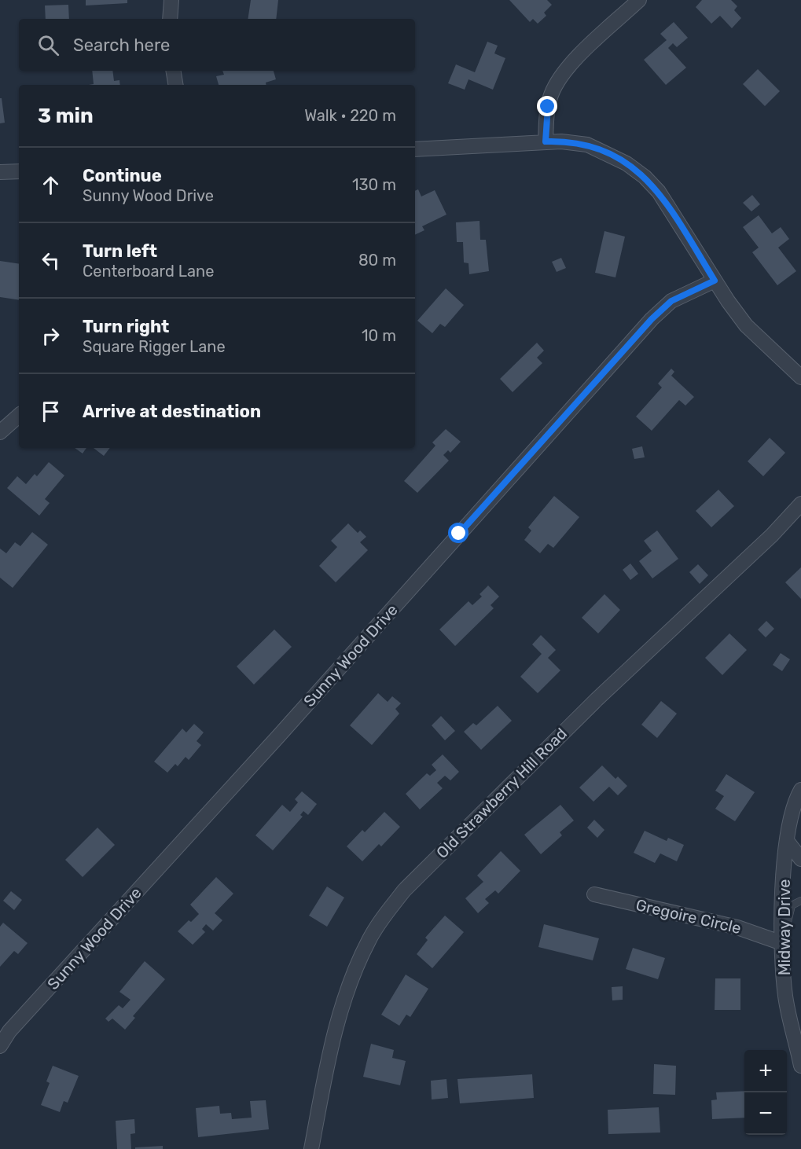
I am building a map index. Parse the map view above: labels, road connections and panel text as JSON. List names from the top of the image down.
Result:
{
  "streets": {
    "street": [
      "Sunny Wood Drive",
      "Old Strawberry Hill Road",
      "Gregoire Circle",
      "Midway Drive"
    ]
  },
  "crossings": [
    ["Gregoire Circle", "Midway Drive"]
  ],
  "page": {
    "search": "Search here",
    "heading": ["3 min", "Walk · 220 m"],
    "list": [
      ["Continue", "Sunny Wood Drive", "130 m"],
      ["Turn left", "Centerboard Lane", "80 m"],
      ["Turn right", "Square Rigger Lane", "10 m"],
      "Arrive at destination"
    ],
    "map_buttons": ["+", "−"]
  }
}
